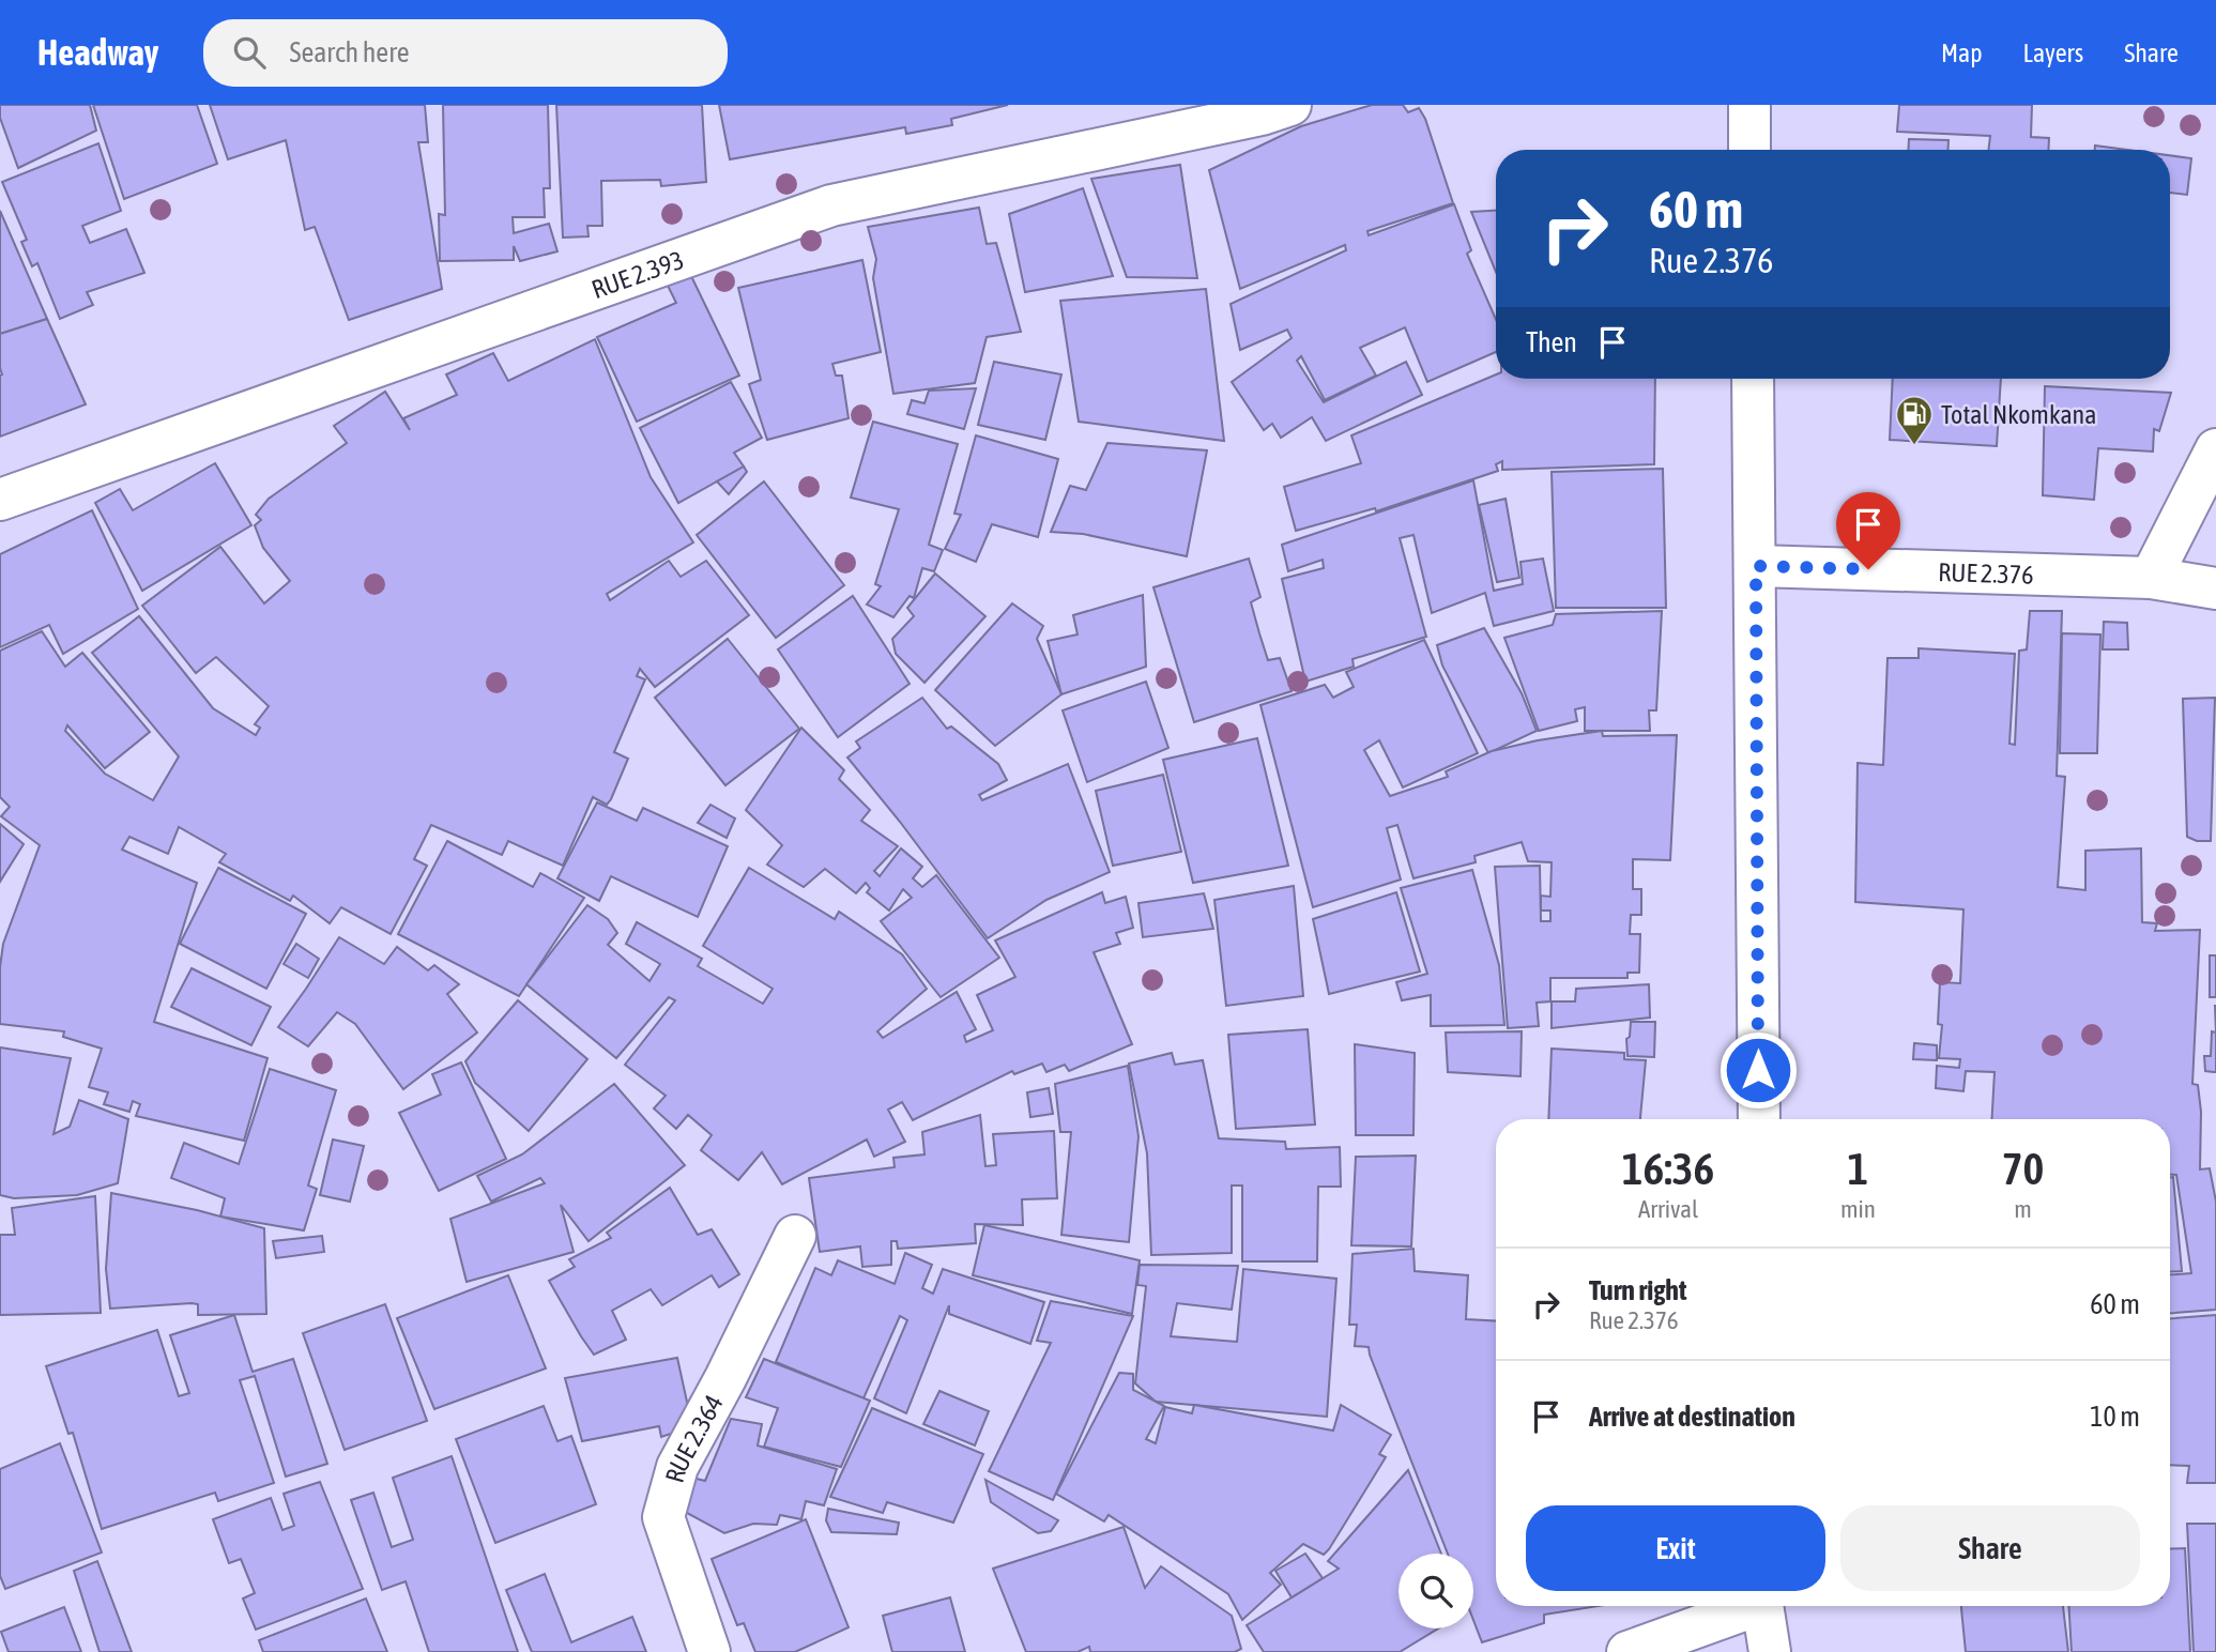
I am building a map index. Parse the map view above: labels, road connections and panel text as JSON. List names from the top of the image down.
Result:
{
  "streets": {
    "street": ["RUE 2.393", "RUE 2.376", "RUE 2.364"]
  },
  "places": {
    "fuel station": ["Total Nkomkana"]
  },
  "page": {
    "header": "Headway",
    "search": "Search here",
    "nav": ["Map", "Layers", "Share"],
    "turn": ["60 m", "Rue 2.376"],
    "then": "Then",
    "eta": [
      "16:36",
      "Arrival",
      "1",
      "min",
      "70",
      "m"
    ],
    "list": [
      {
        "name": "Turn right",
        "note": "Rue 2.376",
        "value": "60 m"
      },
      {
        "name": "Arrive at destination",
        "value": "10 m"
      }
    ],
    "buttons": ["Exit", "Share"]
  }
}
